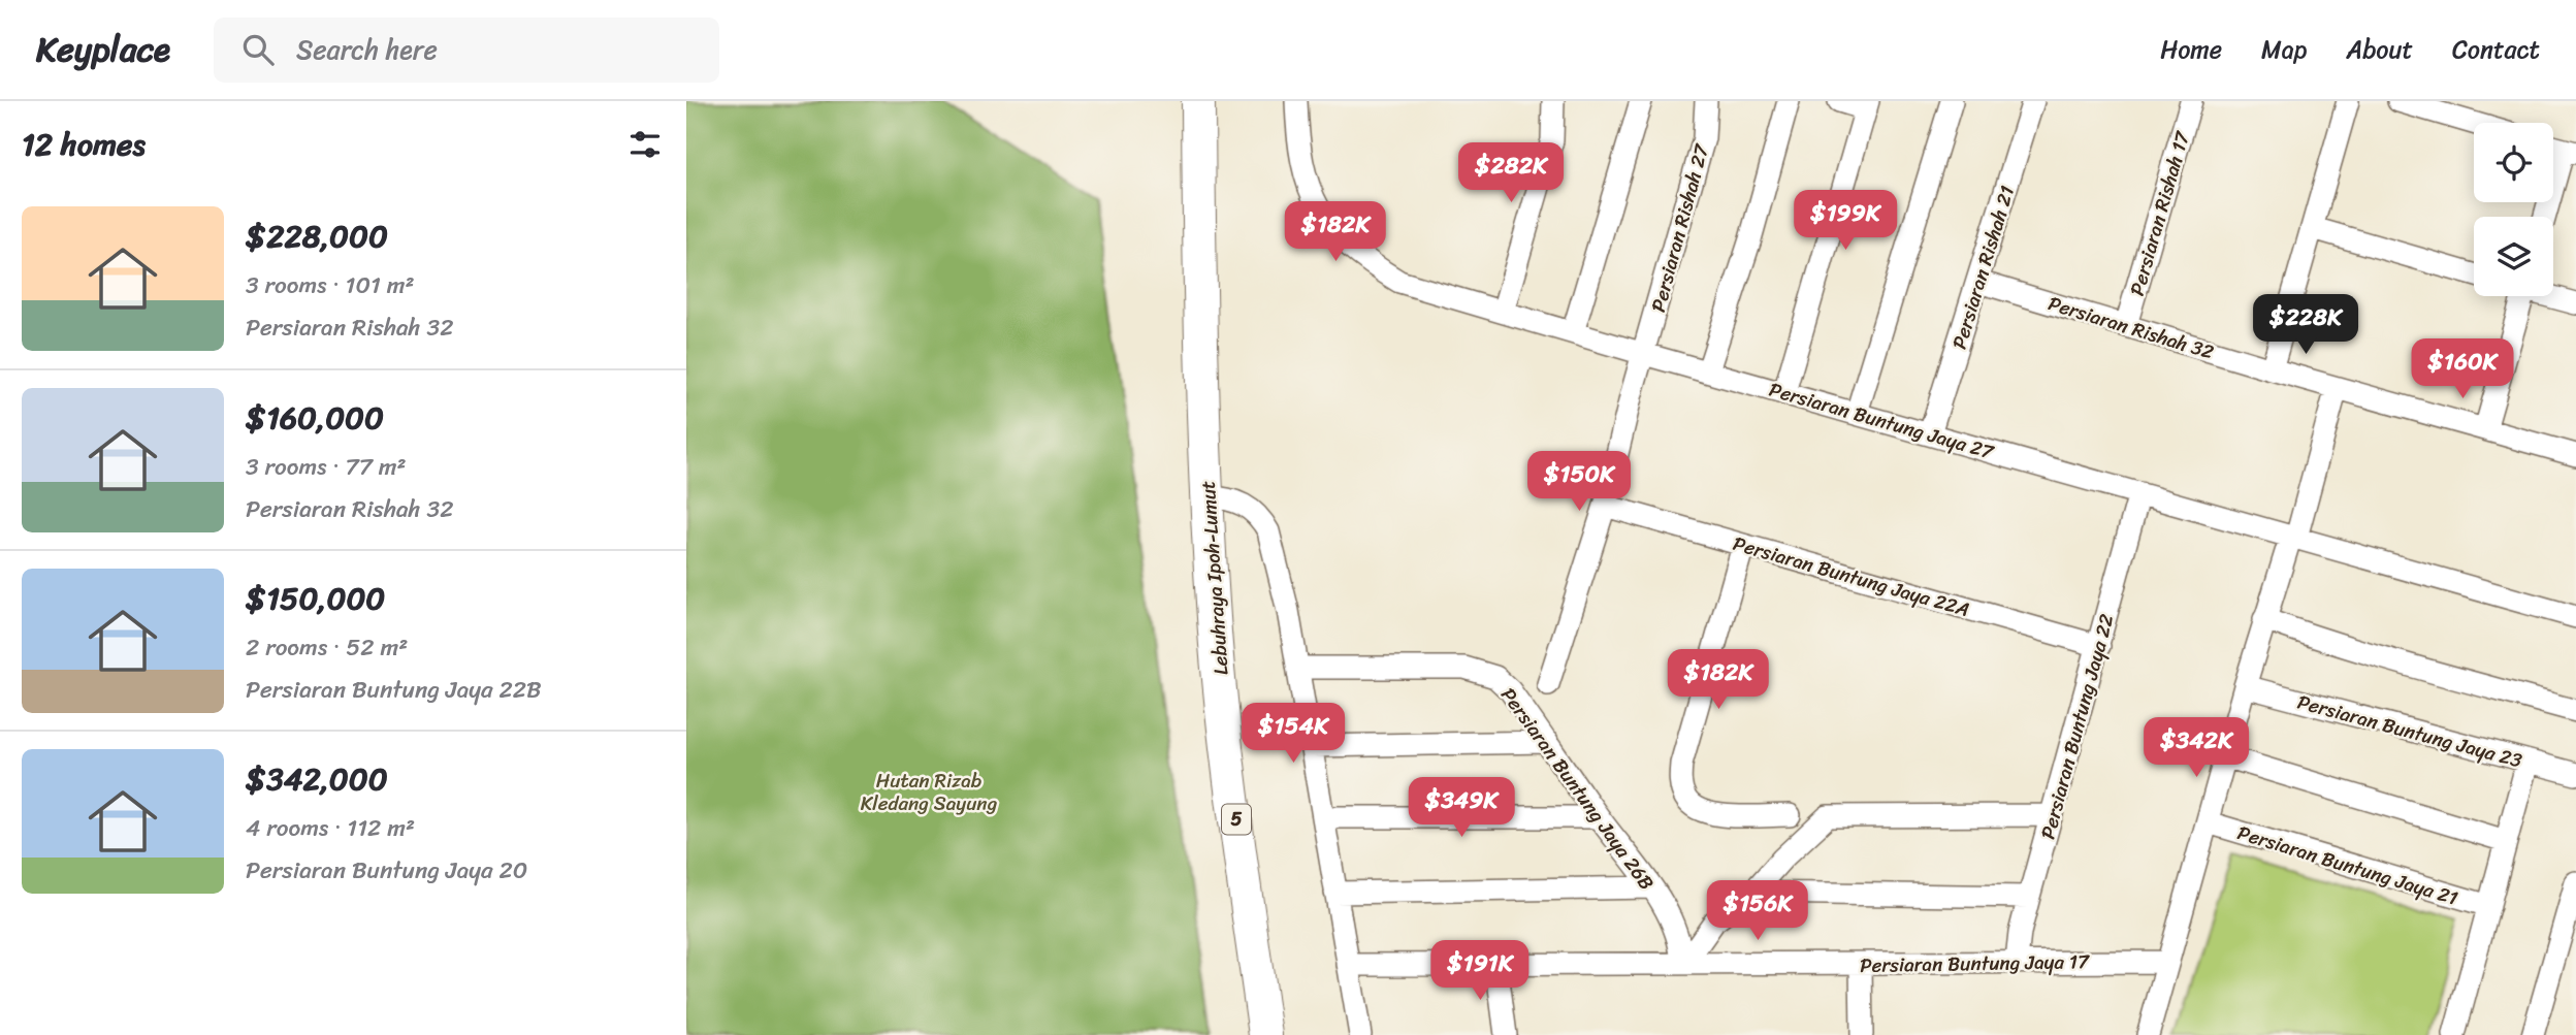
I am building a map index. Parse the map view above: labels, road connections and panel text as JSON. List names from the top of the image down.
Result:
{
  "streets": {
    "highway": ["Lebuhraya Ipoh-Lumut", "5"],
    "street": [
      "Persiaran Rishah 17",
      "Persiaran Rishah 27",
      "Persiaran Rishah 21",
      "Persiaran Rishah 32",
      "Persiaran Buntung Jaya 27",
      "Persiaran Buntung Jaya 22A",
      "Persiaran Buntung Jaya 22",
      "Persiaran Buntung Jaya 23",
      "Persiaran Buntung Jaya 26B",
      "Persiaran Buntung Jaya 21",
      "Persiaran Buntung Jaya 17"
    ]
  },
  "crossings": [
    ["Persiaran Rishah 17", "Persiaran Rishah 32"],
    ["Persiaran Rishah 27", "Persiaran Buntung Jaya 27"],
    ["Persiaran Rishah 27", "Persiaran Buntung Jaya 22A"],
    ["Persiaran Rishah 21", "Persiaran Rishah 32"],
    ["Persiaran Rishah 21", "Persiaran Buntung Jaya 27"],
    ["Persiaran Buntung Jaya 27", "Persiaran Buntung Jaya 22"],
    ["Persiaran Buntung Jaya 22A", "Persiaran Buntung Jaya 22"],
    ["Persiaran Buntung Jaya 22", "Persiaran Buntung Jaya 17"],
    ["Persiaran Buntung Jaya 26B", "Persiaran Buntung Jaya 17"]
  ],
  "parks": ["Hutan Rizab Kledang Sayung"],
  "page": {
    "header": "Keyplace",
    "search": "Search here",
    "nav": [
      "Home",
      "Map",
      "About",
      "Contact"
    ],
    "heading": "12 homes",
    "price": [
      "$282K",
      "$199K",
      "$182K",
      "$228K",
      "$160K",
      "$150K",
      "$182K",
      "$154K",
      "$342K",
      "$349K",
      "$156K",
      "$191K"
    ],
    "list": [
      {
        "name": "$228,000",
        "note": "3 rooms · 101 m² · Persiaran Rishah 32"
      },
      {
        "name": "$160,000",
        "note": "3 rooms · 77 m² · Persiaran Rishah 32"
      },
      {
        "name": "$150,000",
        "note": "2 rooms · 52 m² · Persiaran Buntung Jaya 22B"
      },
      {
        "name": "$342,000",
        "note": "4 rooms · 112 m² · Persiaran Buntung Jaya 20"
      }
    ]
  }
}
